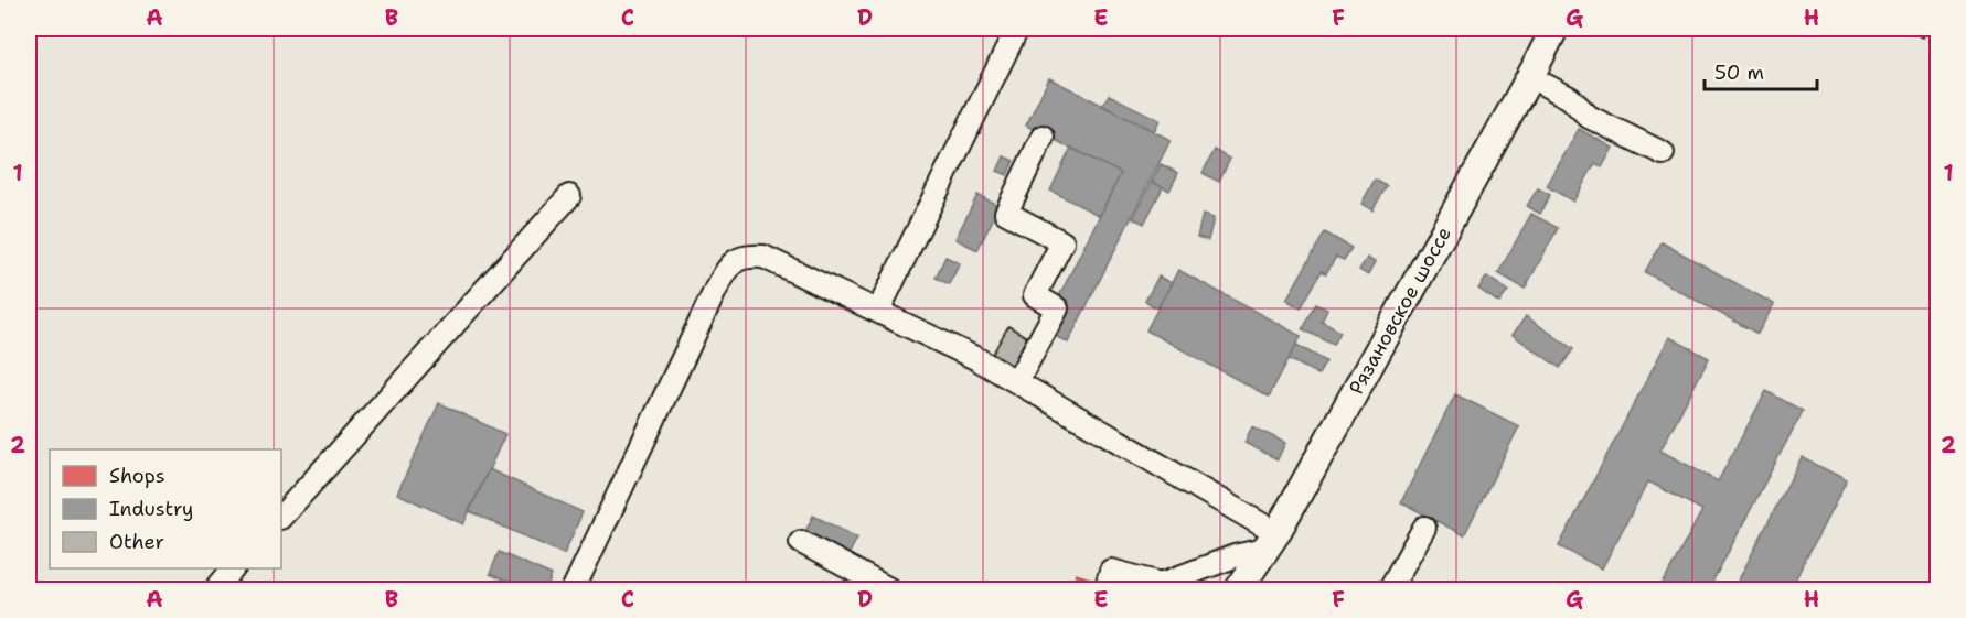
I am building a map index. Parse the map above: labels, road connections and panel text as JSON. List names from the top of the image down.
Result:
{
  "streets": {
    "main road": ["Рязановское шоссе"]
  },
  "legend": ["Shops", "Industry", "Other"],
  "scale_bar": "50 m",
  "grid": {
    "columns": [
      "A",
      "B",
      "C",
      "D",
      "E",
      "F",
      "G",
      "H"
    ],
    "rows": ["1", "2"]
  }
}
